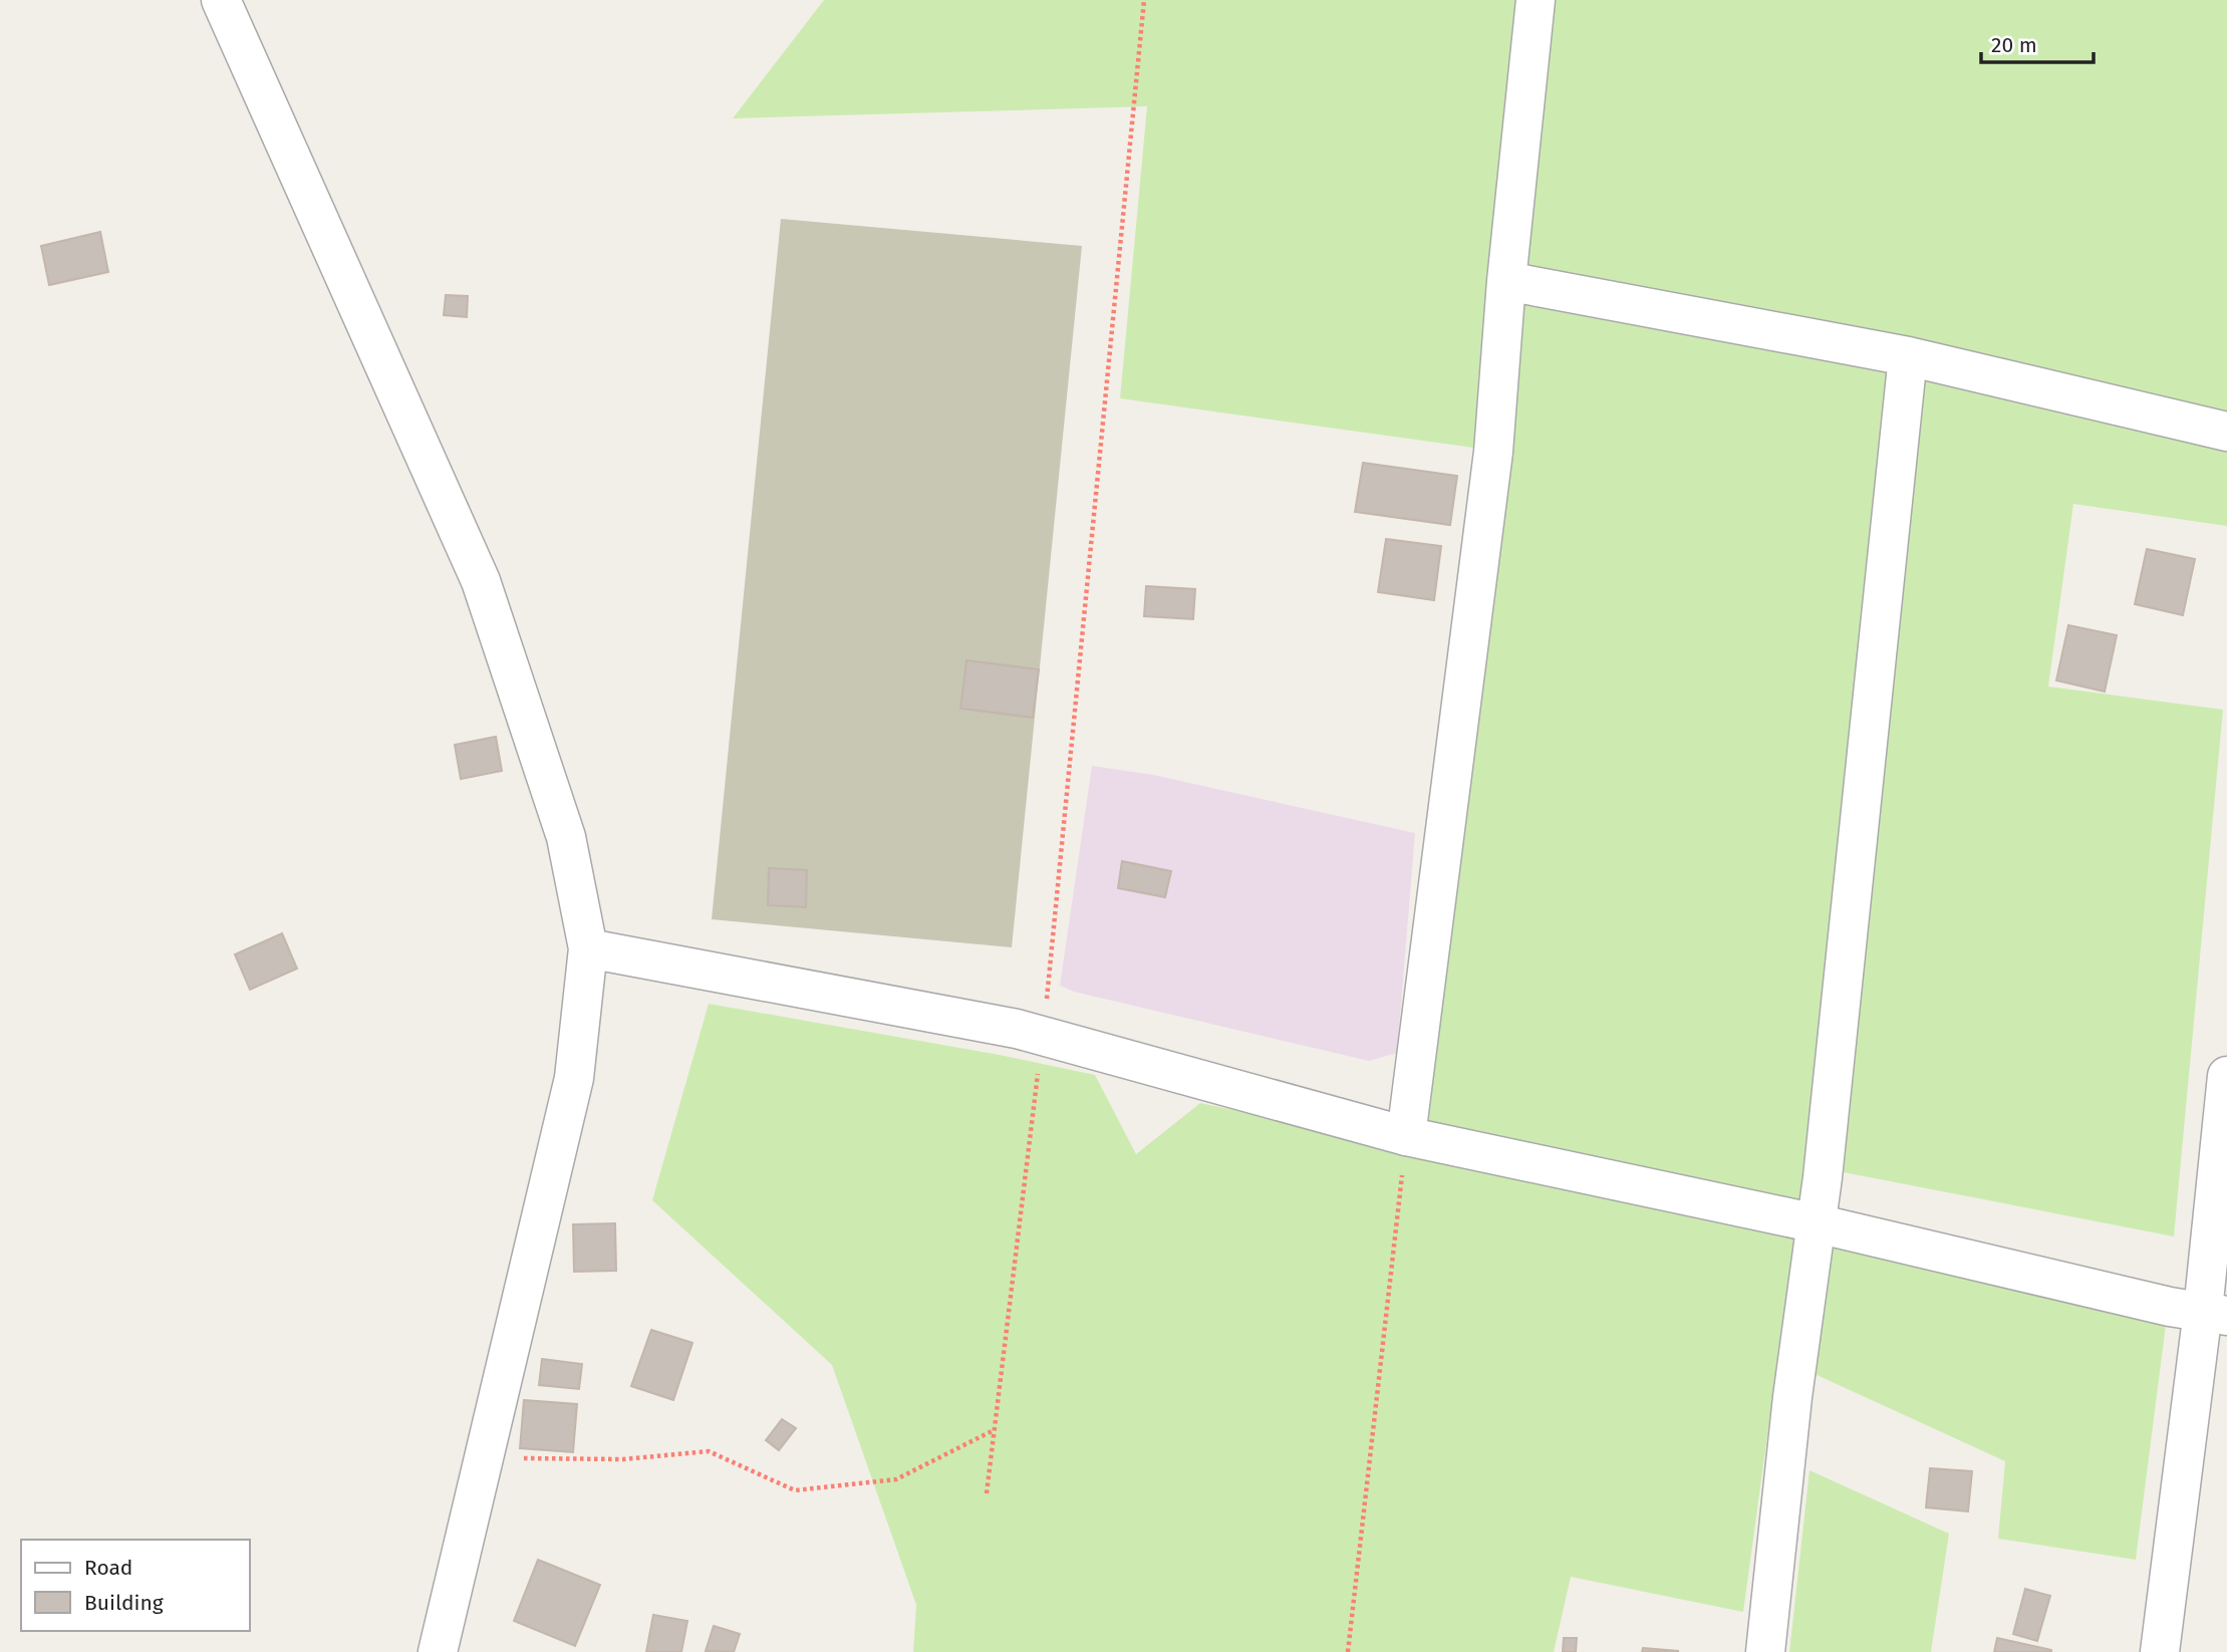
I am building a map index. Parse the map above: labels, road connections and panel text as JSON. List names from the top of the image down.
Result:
{
  "legend": ["Road", "Building"],
  "scale_bar": "20 m"
}
